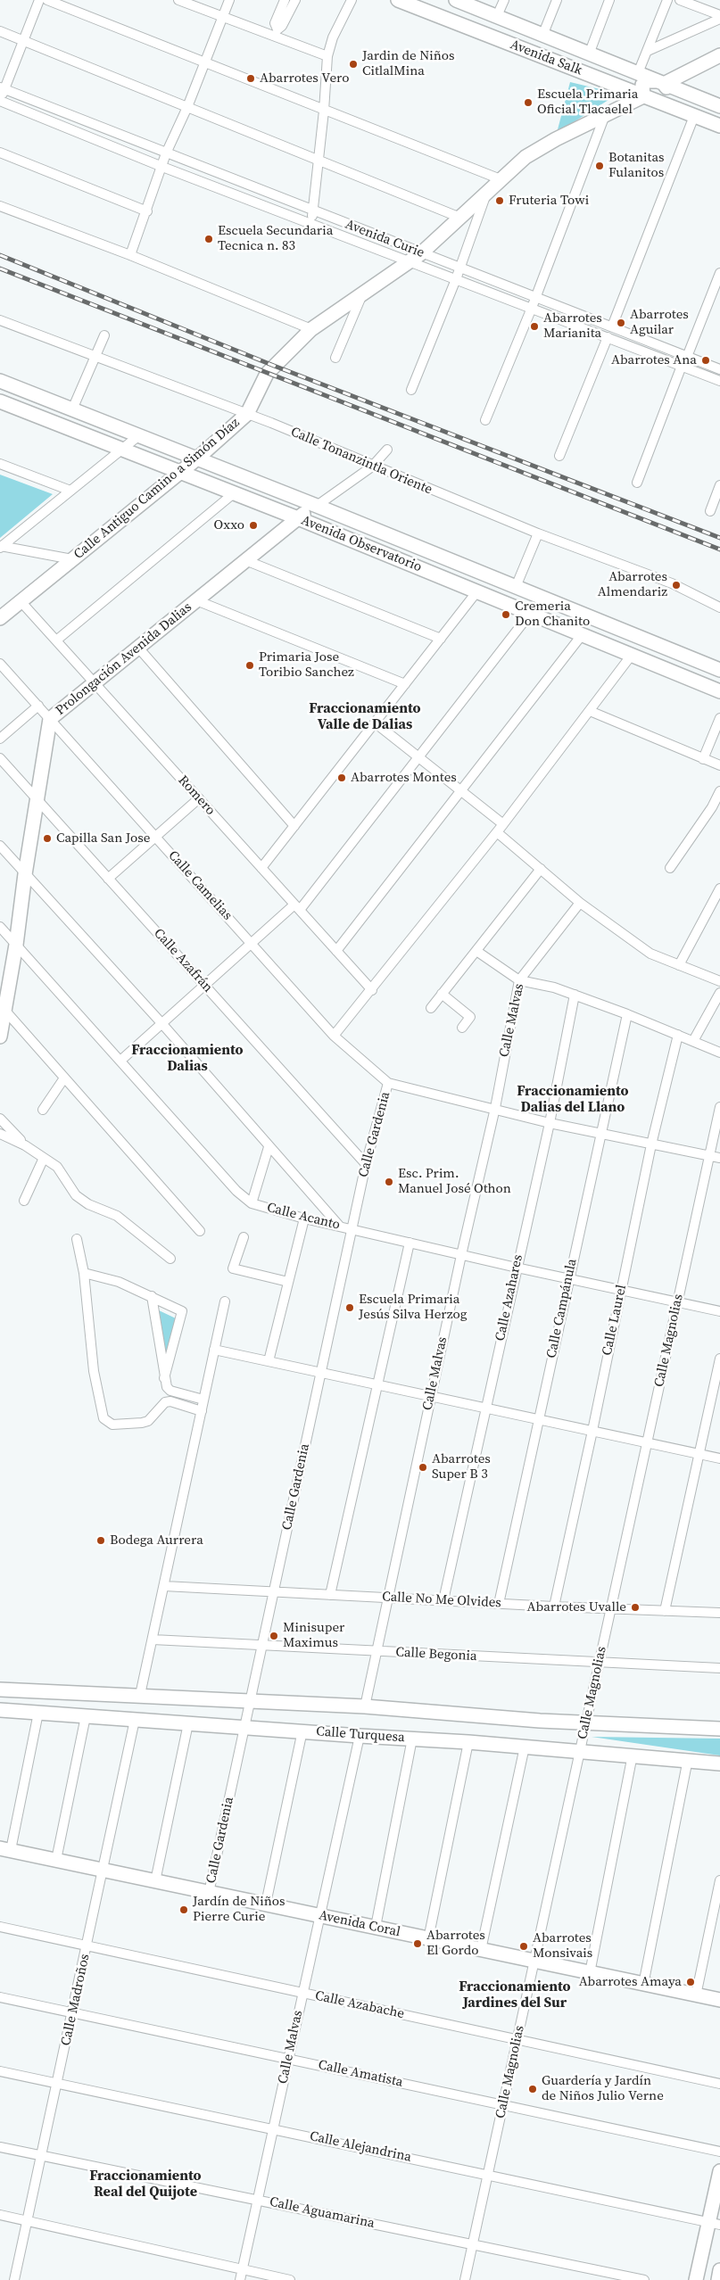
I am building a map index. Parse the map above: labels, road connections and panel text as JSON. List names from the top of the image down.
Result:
{
  "streets": {
    "street": [
      "Avenida Salk",
      "Avenida Curie",
      "Calle Tonanzintla Oriente",
      "Calle Antiguo Camino a Simón Díaz",
      "Avenida Observatorio",
      "Prolongación Avenida Dalias",
      "Romero",
      "Calle Camelias",
      "Calle Azafrán",
      "Calle Malvas",
      "Calle Gardenia",
      "Calle Acanto",
      "Calle Azahares",
      "Calle Campánula",
      "Calle Laurel",
      "Calle Magnolias",
      "Calle No Me Olvides",
      "Calle Begonia",
      "Calle Turquesa",
      "Avenida Coral",
      "Calle Madroños",
      "Calle Azabache",
      "Calle Amatista",
      "Calle Alejandrina",
      "Calle Aguamarina"
    ]
  },
  "crossings": [
    ["Avenida Salk", "Calle Antiguo Camino a Simón Díaz"],
    ["Avenida Curie", "Calle Antiguo Camino a Simón Díaz"],
    ["Calle Tonanzintla Oriente", "Calle Antiguo Camino a Simón Díaz"],
    ["Calle Tonanzintla Oriente", "Prolongación Avenida Dalias"],
    ["Calle Antiguo Camino a Simón Díaz", "Avenida Observatorio"],
    ["Calle Antiguo Camino a Simón Díaz", "Romero"],
    ["Avenida Observatorio", "Prolongación Avenida Dalias"],
    ["Prolongación Avenida Dalias", "Romero"],
    ["Prolongación Avenida Dalias", "Calle Camelias"],
    ["Prolongación Avenida Dalias", "Calle Azafrán"],
    ["Prolongación Avenida Dalias", "Calle Acanto"],
    ["Calle Camelias", "Calle Gardenia"],
    ["Calle Azafrán", "Calle Gardenia"],
    ["Calle Malvas", "Calle Acanto"],
    ["Calle Malvas", "Calle No Me Olvides"],
    ["Calle Malvas", "Calle Begonia"],
    ["Calle Malvas", "Calle Turquesa"],
    ["Calle Malvas", "Avenida Coral"],
    ["Calle Malvas", "Calle Azabache"],
    ["Calle Malvas", "Calle Amatista"],
    ["Calle Malvas", "Calle Alejandrina"],
    ["Calle Malvas", "Calle Aguamarina"],
    ["Calle Gardenia", "Calle Acanto"],
    ["Calle Gardenia", "Calle No Me Olvides"],
    ["Calle Gardenia", "Calle Begonia"],
    ["Calle Gardenia", "Calle Turquesa"],
    ["Calle Gardenia", "Avenida Coral"],
    ["Calle Acanto", "Calle Azahares"],
    ["Calle Acanto", "Calle Campánula"],
    ["Calle Acanto", "Calle Laurel"],
    ["Calle Acanto", "Calle Magnolias"],
    ["Calle Azahares", "Calle No Me Olvides"],
    ["Calle Campánula", "Calle No Me Olvides"],
    ["Calle Laurel", "Calle No Me Olvides"],
    ["Calle Magnolias", "Calle No Me Olvides"],
    ["Calle Magnolias", "Calle Begonia"],
    ["Calle Magnolias", "Calle Turquesa"],
    ["Calle Magnolias", "Avenida Coral"],
    ["Calle Magnolias", "Calle Azabache"],
    ["Calle Magnolias", "Calle Amatista"],
    ["Calle Magnolias", "Calle Alejandrina"],
    ["Calle Magnolias", "Calle Aguamarina"],
    ["Calle Turquesa", "Calle Madroños"],
    ["Avenida Coral", "Calle Madroños"],
    ["Calle Madroños", "Calle Azabache"],
    ["Calle Madroños", "Calle Amatista"],
    ["Calle Madroños", "Calle Alejandrina"],
    ["Calle Madroños", "Calle Aguamarina"]
  ],
  "districts": [
    "Fraccionamiento Valle de Dalias",
    "Fraccionamiento Dalias",
    "Fraccionamiento Dalias del Llano",
    "Fraccionamiento Jardines del Sur",
    "Fraccionamiento Real del Quijote"
  ],
  "places": [
    "Jardin de Niños CitlalMina",
    "Abarrotes Vero",
    "Escuela Primaria Oficial Tlacaelel",
    "Botanitas Fulanitos",
    "Fruteria Towi",
    "Escuela Secundaria Tecnica n. 83",
    "Abarrotes Aguilar",
    "Abarrotes Marianita",
    "Abarrotes Ana",
    "Oxxo",
    "Abarrotes Almendariz",
    "Cremeria Don Chanito",
    "Primaria Jose Toribio Sanchez",
    "Abarrotes Montes",
    "Capilla San Jose",
    "Esc. Prim. Manuel José Othon",
    "Escuela Primaria Jesús Silva Herzog",
    "Abarrotes Super B 3",
    "Bodega Aurrera",
    "Abarrotes Uvalle",
    "Minisuper Maximus",
    "Jardín de Niños Pierre Curie",
    "Abarrotes El Gordo",
    "Abarrotes Monsivais",
    "Abarrotes Amaya",
    "Guardería y Jardín de Niños Julio Verne"
  ]
}
